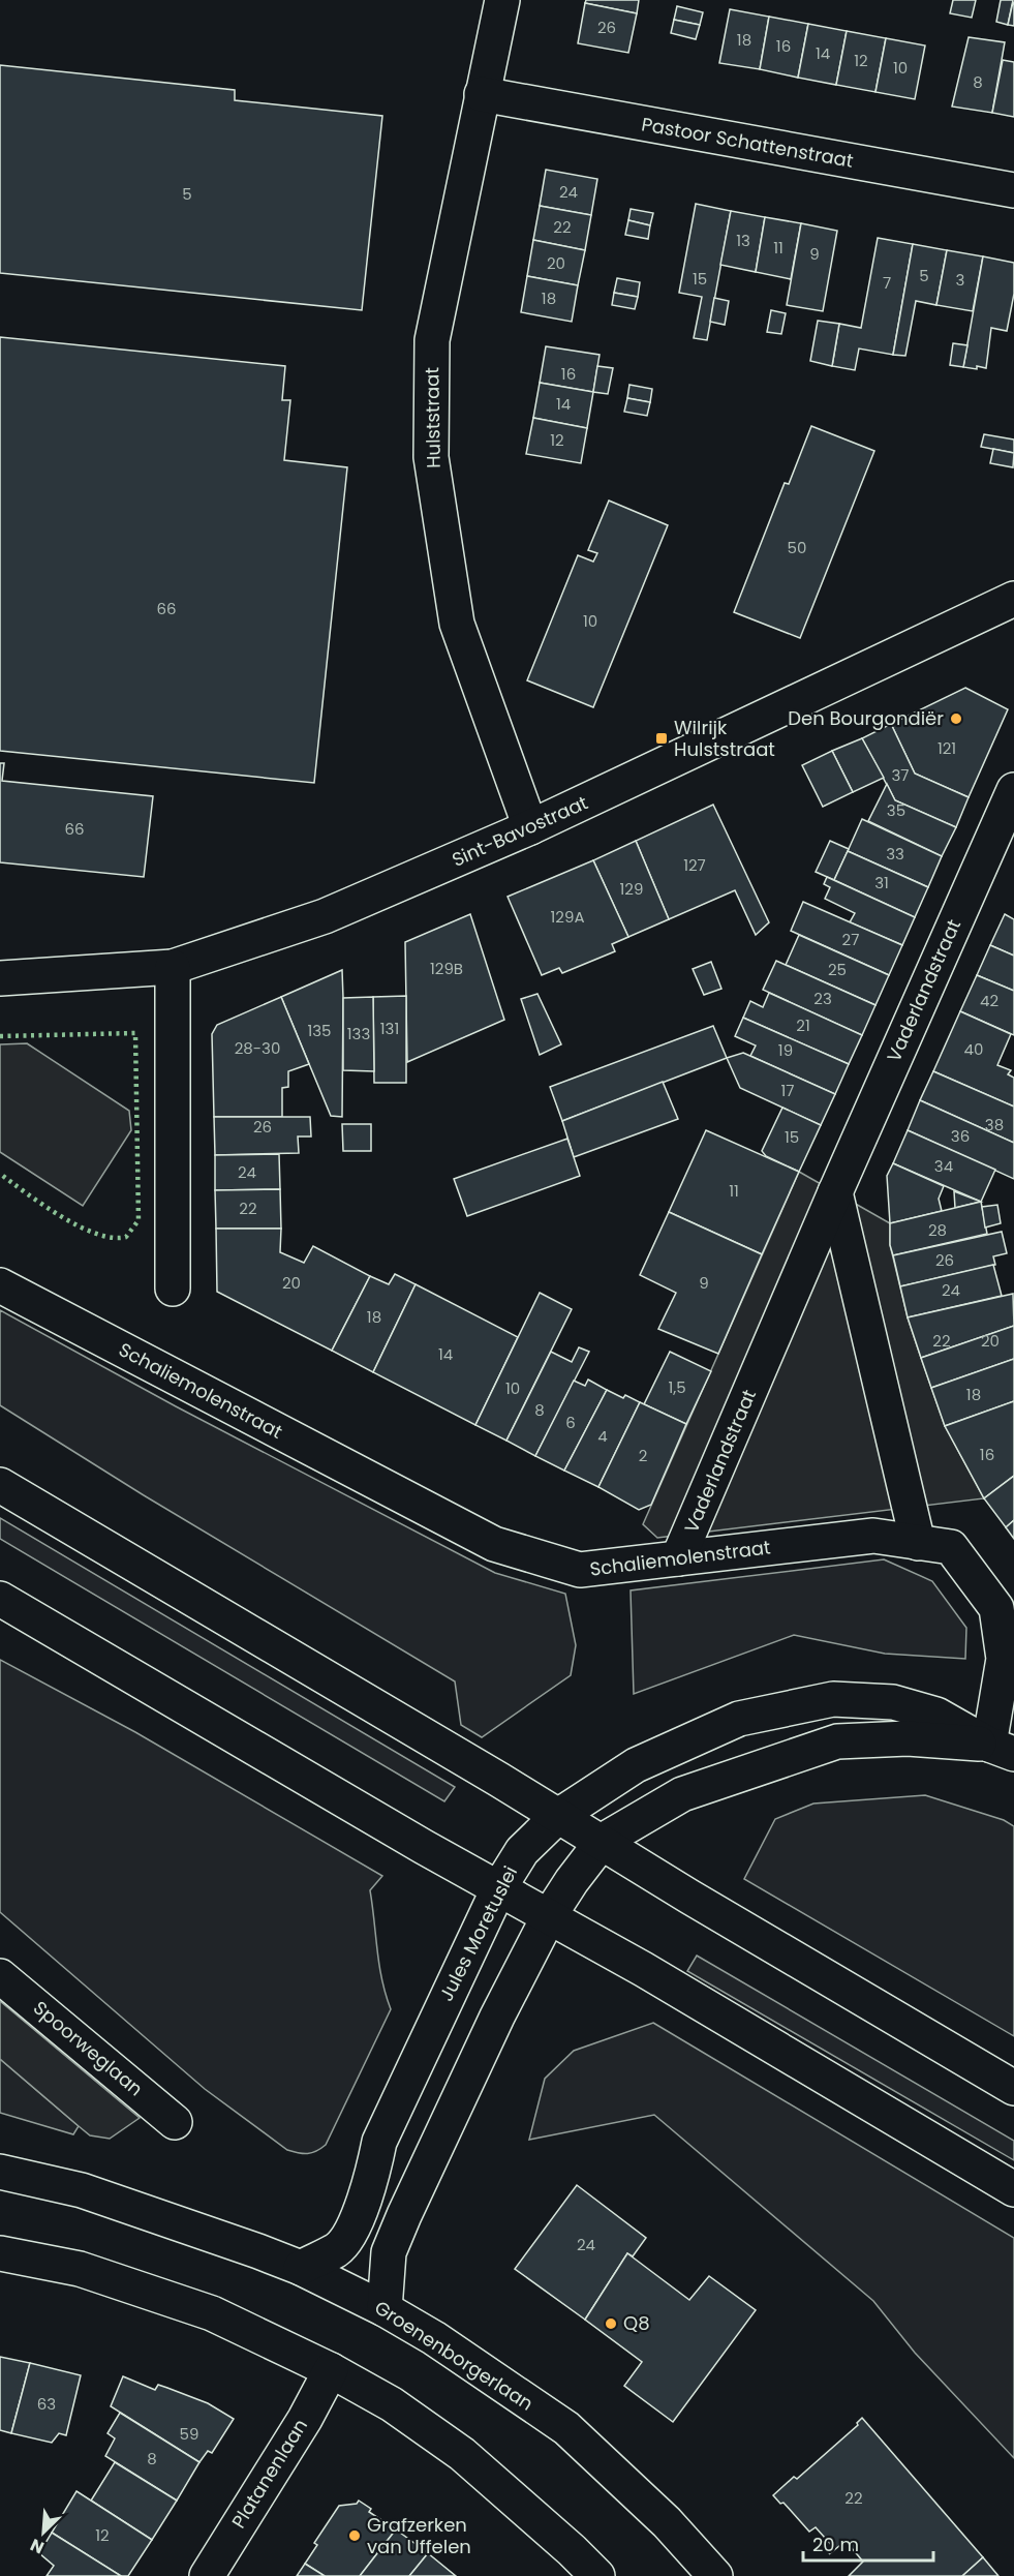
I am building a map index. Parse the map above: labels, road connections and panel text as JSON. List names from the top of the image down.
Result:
{
  "streets": {
    "main road": [
      "Pastoor Schattenstraat",
      "Hulststraat",
      "Sint-Bavostraat",
      "Vaderlandstraat",
      "Schaliemolenstraat",
      "Jules Moretuslei",
      "Spoorweglaan",
      "Groenenborgerlaan",
      "Platanenlaan"
    ]
  },
  "crossings": [
    ["Pastoor Schattenstraat", "Hulststraat"],
    ["Hulststraat", "Sint-Bavostraat"],
    ["Vaderlandstraat", "Schaliemolenstraat"],
    ["Schaliemolenstraat", "Jules Moretuslei"],
    ["Jules Moretuslei", "Groenenborgerlaan"]
  ],
  "places": {
    "other": ["Den Bourgondiër", "Q8", "Grafzerken van Uffelen"],
    "transit": ["Wilrijk Hulststraat"]
  },
  "house_numbers": [
    "26",
    "18",
    "16",
    "14",
    "12",
    "10",
    "8",
    "24",
    "5",
    "22",
    "13",
    "11",
    "9",
    "20",
    "5",
    "15",
    "3",
    "7",
    "18",
    "16",
    "14",
    "12",
    "50",
    "66",
    "10",
    "121",
    "37",
    "35",
    "66",
    "33",
    "127",
    "31",
    "129",
    "129A",
    "27",
    "129B",
    "25",
    "23",
    "42",
    "21",
    "131",
    "135",
    "133",
    "28-30",
    "40",
    "19",
    "17",
    "38",
    "26",
    "36",
    "15",
    "34",
    "24",
    "11",
    "22",
    "28",
    "26",
    "20",
    "9",
    "24",
    "18",
    "22",
    "20",
    "14",
    "1,5",
    "10",
    "18",
    "8",
    "6",
    "4",
    "16",
    "2",
    "24",
    "63",
    "59",
    "8",
    "22",
    "12"
  ],
  "scale_bar": "20 m",
  "north": "bottom left"
}
